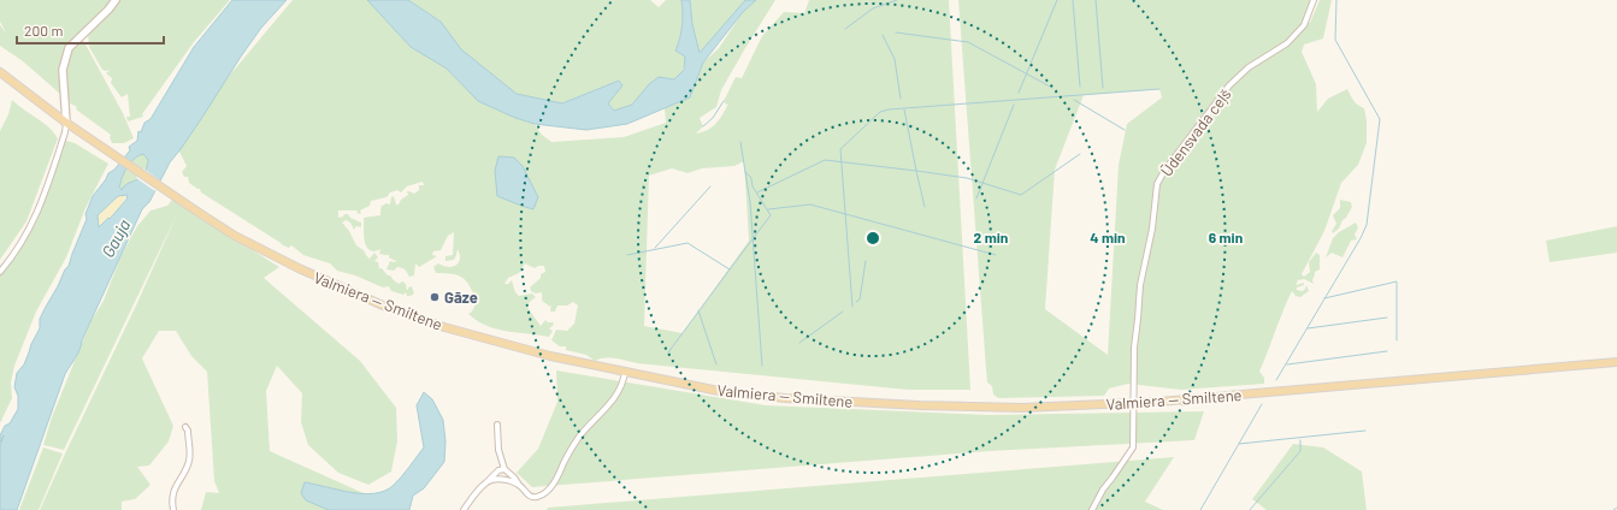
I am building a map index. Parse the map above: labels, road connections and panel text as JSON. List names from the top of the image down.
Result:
{
  "streets": {
    "main road": ["Valmiera — Smiltene"],
    "street": ["Ūdensvada ceļš"]
  },
  "crossings": [
    ["Ūdensvada ceļš", "Valmiera — Smiltene"]
  ],
  "water": ["Gauja"],
  "places": ["Gāze"],
  "scale_bar": "200 m",
  "rings": ["2 min", "4 min", "6 min"]
}
